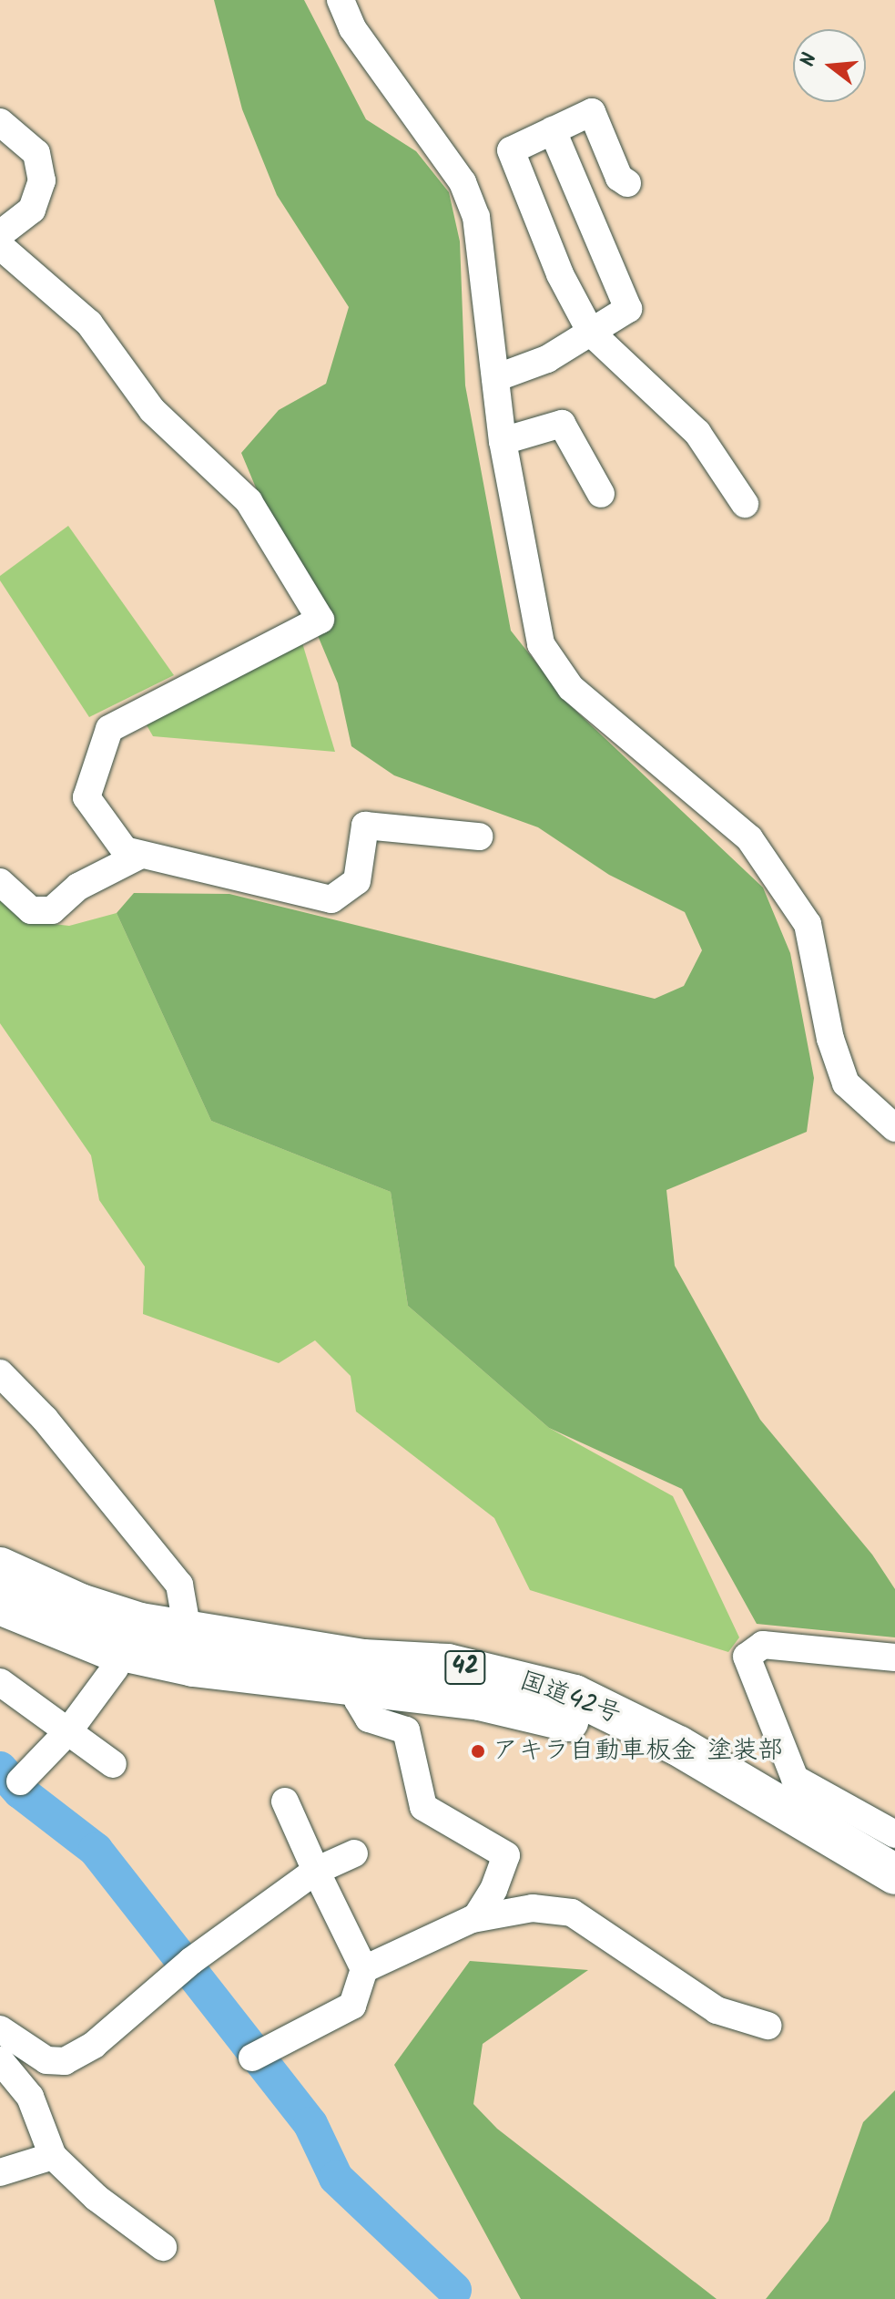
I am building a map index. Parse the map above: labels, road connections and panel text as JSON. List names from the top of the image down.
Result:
{
  "streets": {
    "highway": ["42", "国道42号"]
  },
  "places": ["アキラ自動車板金 塗装部"],
  "north": "left"
}
